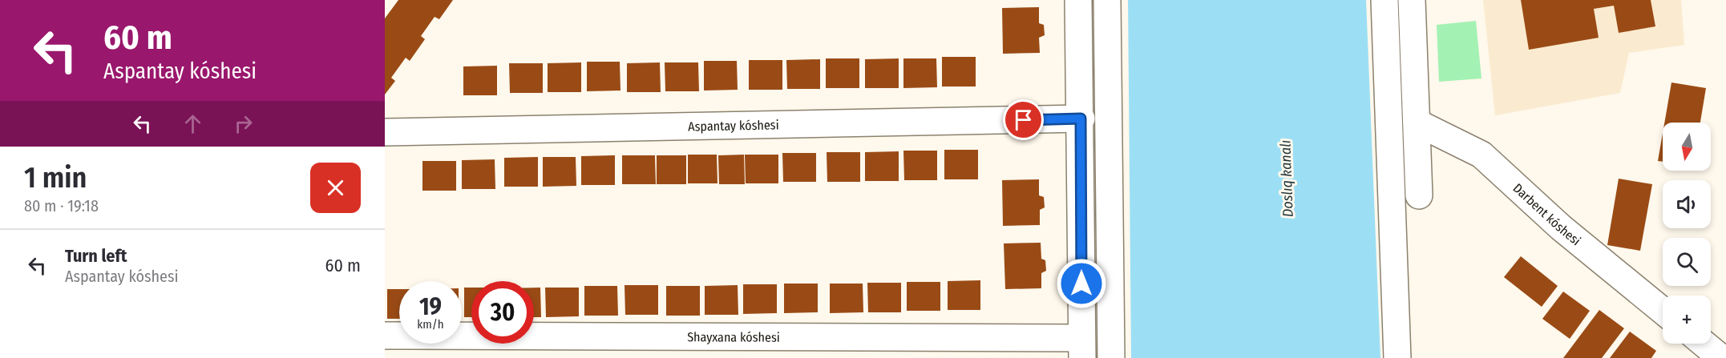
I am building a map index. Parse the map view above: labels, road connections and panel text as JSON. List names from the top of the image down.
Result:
{
  "streets": {
    "street": ["Aspantay kóshesi", "Darbent kóshesi", "Shayxana kóshesi"]
  },
  "water": ["Doslıq kanalı"],
  "north": "bottom",
  "page": {
    "turn": ["60 m", "Aspantay kóshesi"],
    "map_buttons": "+",
    "heading": ["1 min", "80 m · 19:18"],
    "list": [
      {
        "name": "Turn left",
        "note": "Aspantay kóshesi",
        "value": "60 m"
      }
    ],
    "speed": "19 km/h",
    "limit": "30"
  }
}
